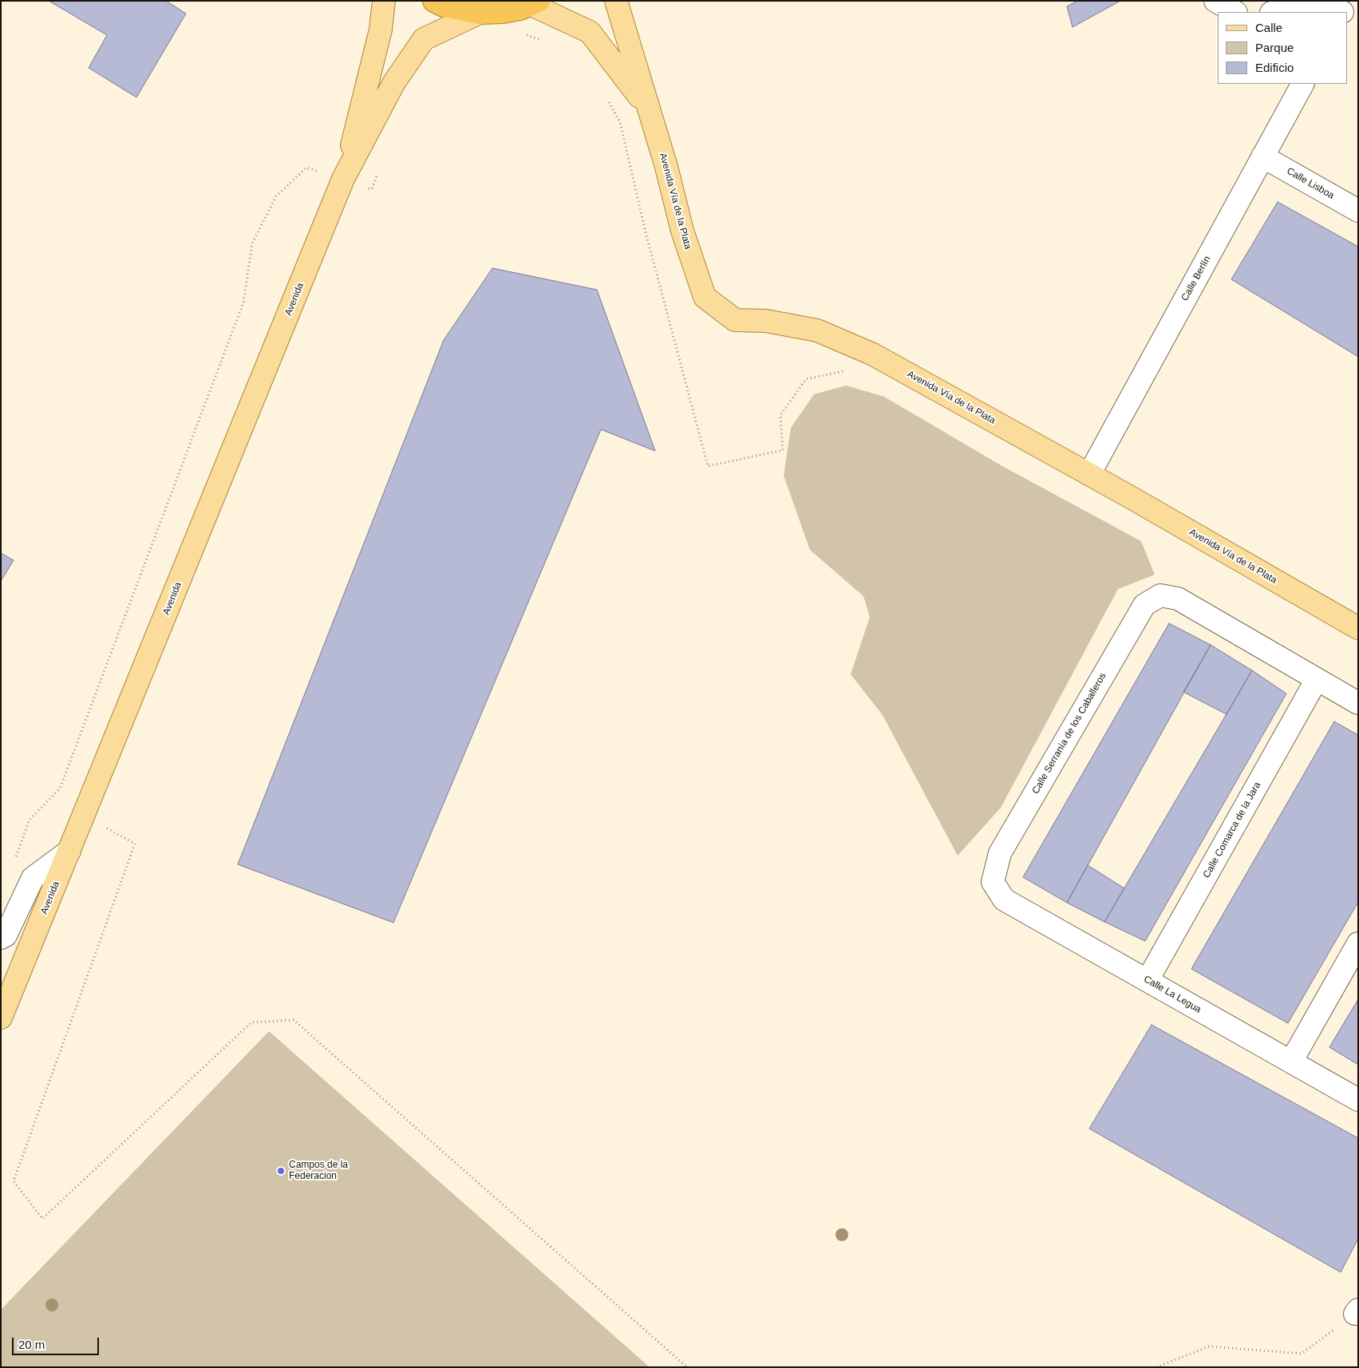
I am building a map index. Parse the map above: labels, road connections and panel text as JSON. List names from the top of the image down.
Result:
{
  "streets": {
    "main road": ["Avenida Vía de la Plata", "Avenida"],
    "street": [
      "Calle Lisboa",
      "Calle Berlín",
      "Calle Serranía de los Caballeros",
      "Calle Comarca de la Jara",
      "Calle La Legua"
    ]
  },
  "crossings": [
    ["Calle Lisboa", "Calle Berlín"],
    ["Avenida Vía de la Plata", "Calle Berlín"],
    ["Calle Serranía de los Caballeros", "Calle Comarca de la Jara"],
    ["Calle Serranía de los Caballeros", "Calle La Legua"],
    ["Calle Comarca de la Jara", "Calle La Legua"]
  ],
  "places": ["Campos de la Federacion"],
  "legend": ["Calle", "Parque", "Edificio"],
  "scale_bar": "20 m"
}
